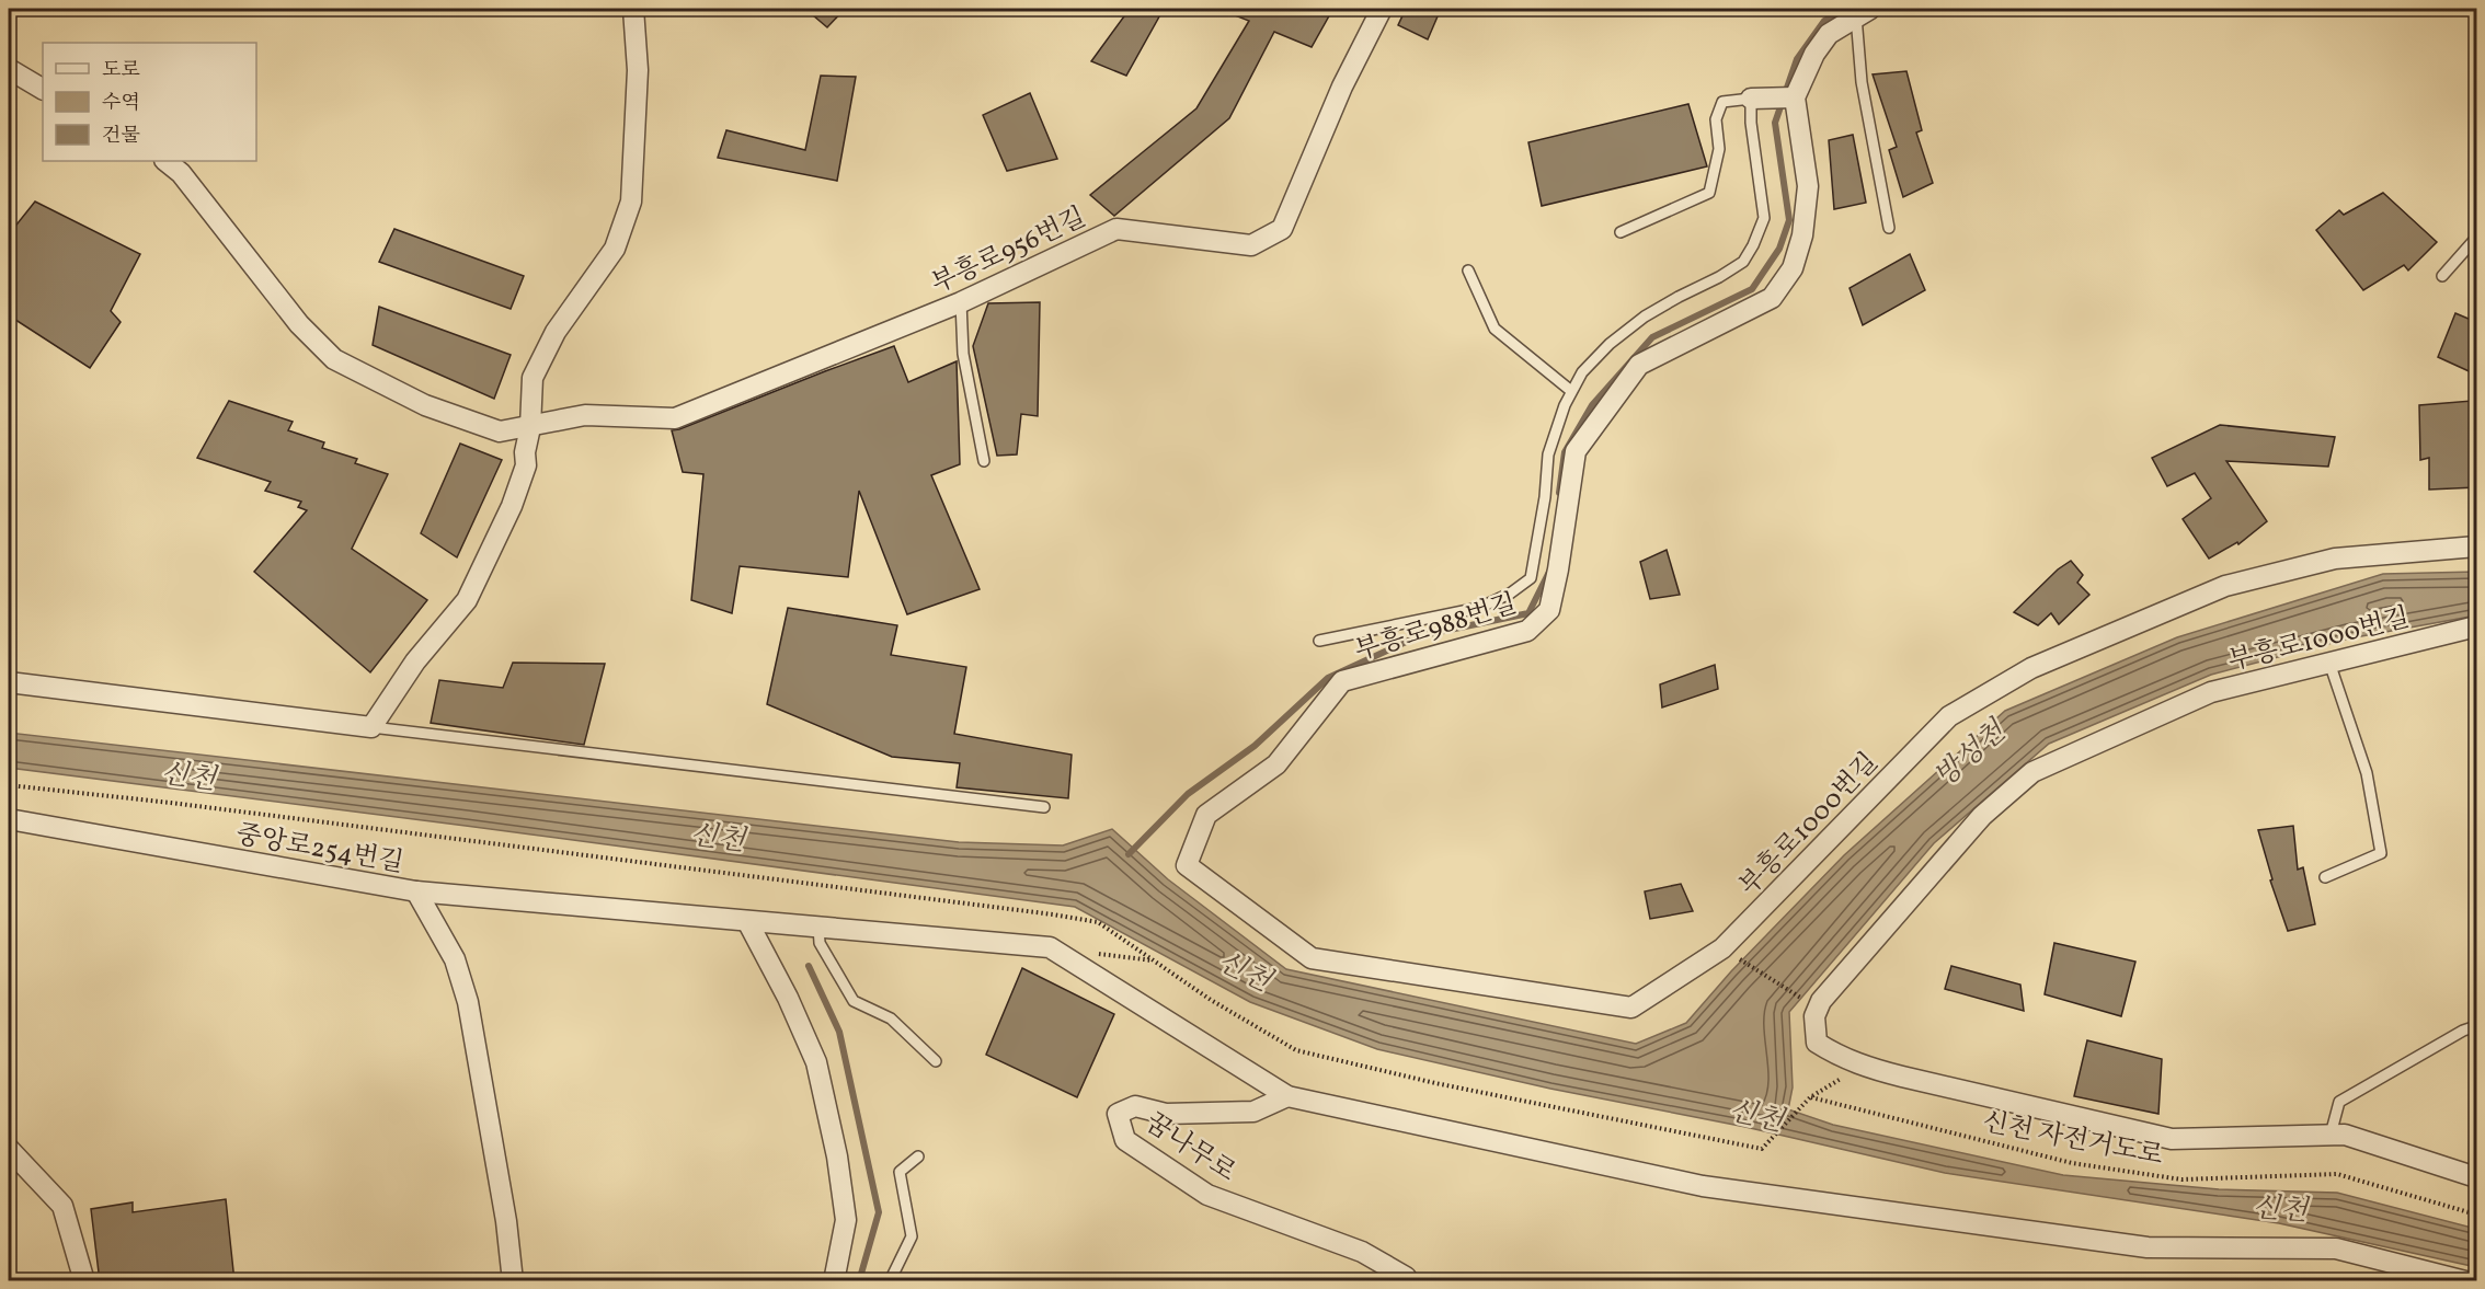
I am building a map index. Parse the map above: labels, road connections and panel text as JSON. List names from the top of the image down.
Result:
{
  "streets": {
    "street": [
      "부흥로956번길",
      "부흥로988번길",
      "부흥로1000번길",
      "중앙로254번길",
      "꿈나무로"
    ],
    "path": ["신천 자전거도로"]
  },
  "crossings": [
    ["부흥로988번길", "부흥로1000번길"]
  ],
  "water": ["방성천", "신천"],
  "legend": ["도로", "수역", "건물"]
}
